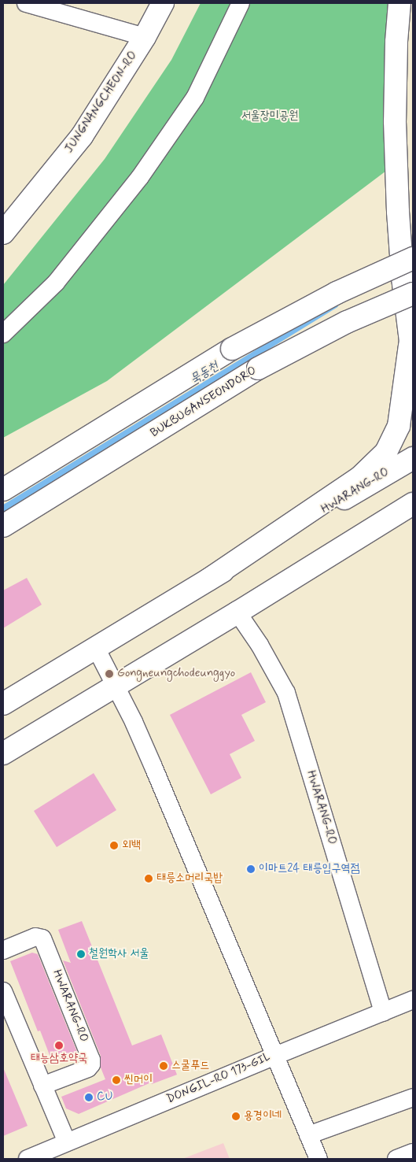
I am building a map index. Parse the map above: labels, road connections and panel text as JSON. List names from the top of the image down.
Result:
{
  "streets": {
    "main road": ["JUNGNANGCHEON-RO", "BUKBUGANSEONDORO", "HWARANG-RO"],
    "street": ["DONGIL-RO 173-GIL"]
  },
  "crossings": [
    ["HWARANG-RO", "DONGIL-RO 173-GIL"]
  ],
  "water": ["묵동천"],
  "parks": ["서울장미공원"],
  "places": [
    "Gongneungchodeunggyo",
    "외백",
    "이마트24 태릉입구역점",
    "태릉소머리국밥",
    "철원학사 서울",
    "태능삼호약국",
    "스쿨푸드",
    "씬머이",
    "CU",
    "용경이네"
  ]
}
